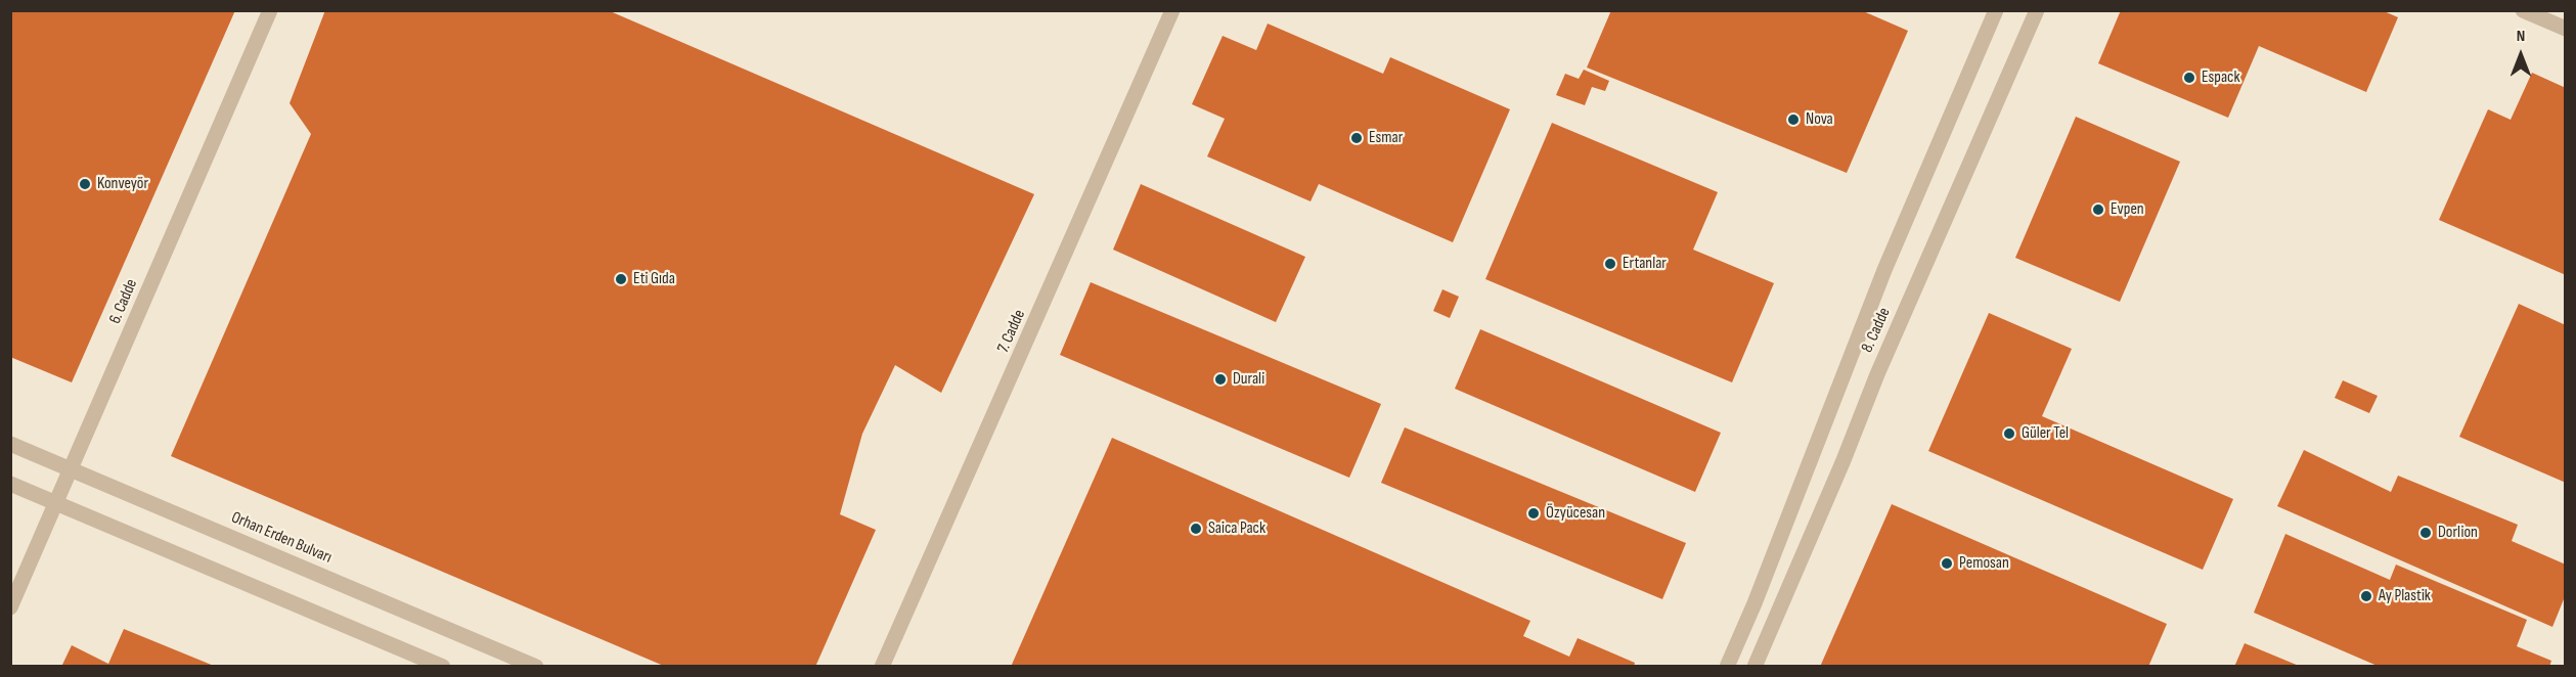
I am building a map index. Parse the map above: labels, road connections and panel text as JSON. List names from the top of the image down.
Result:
{
  "streets": {
    "street": [
      "6. Cadde",
      "8. Cadde",
      "7. Cadde",
      "Orhan Erden Bulvarı"
    ]
  },
  "crossings": [
    ["6. Cadde", "Orhan Erden Bulvarı"]
  ],
  "places": [
    "Espack",
    "Nova",
    "Esmar",
    "Konveyör",
    "Evpen",
    "Ertanlar",
    "Eti Gıda",
    "Durali",
    "Güler Tel",
    "Özyücesan",
    "Saica Pack",
    "Dorlion",
    "Pemosan",
    "Ay Plastik"
  ],
  "north": "top"
}
